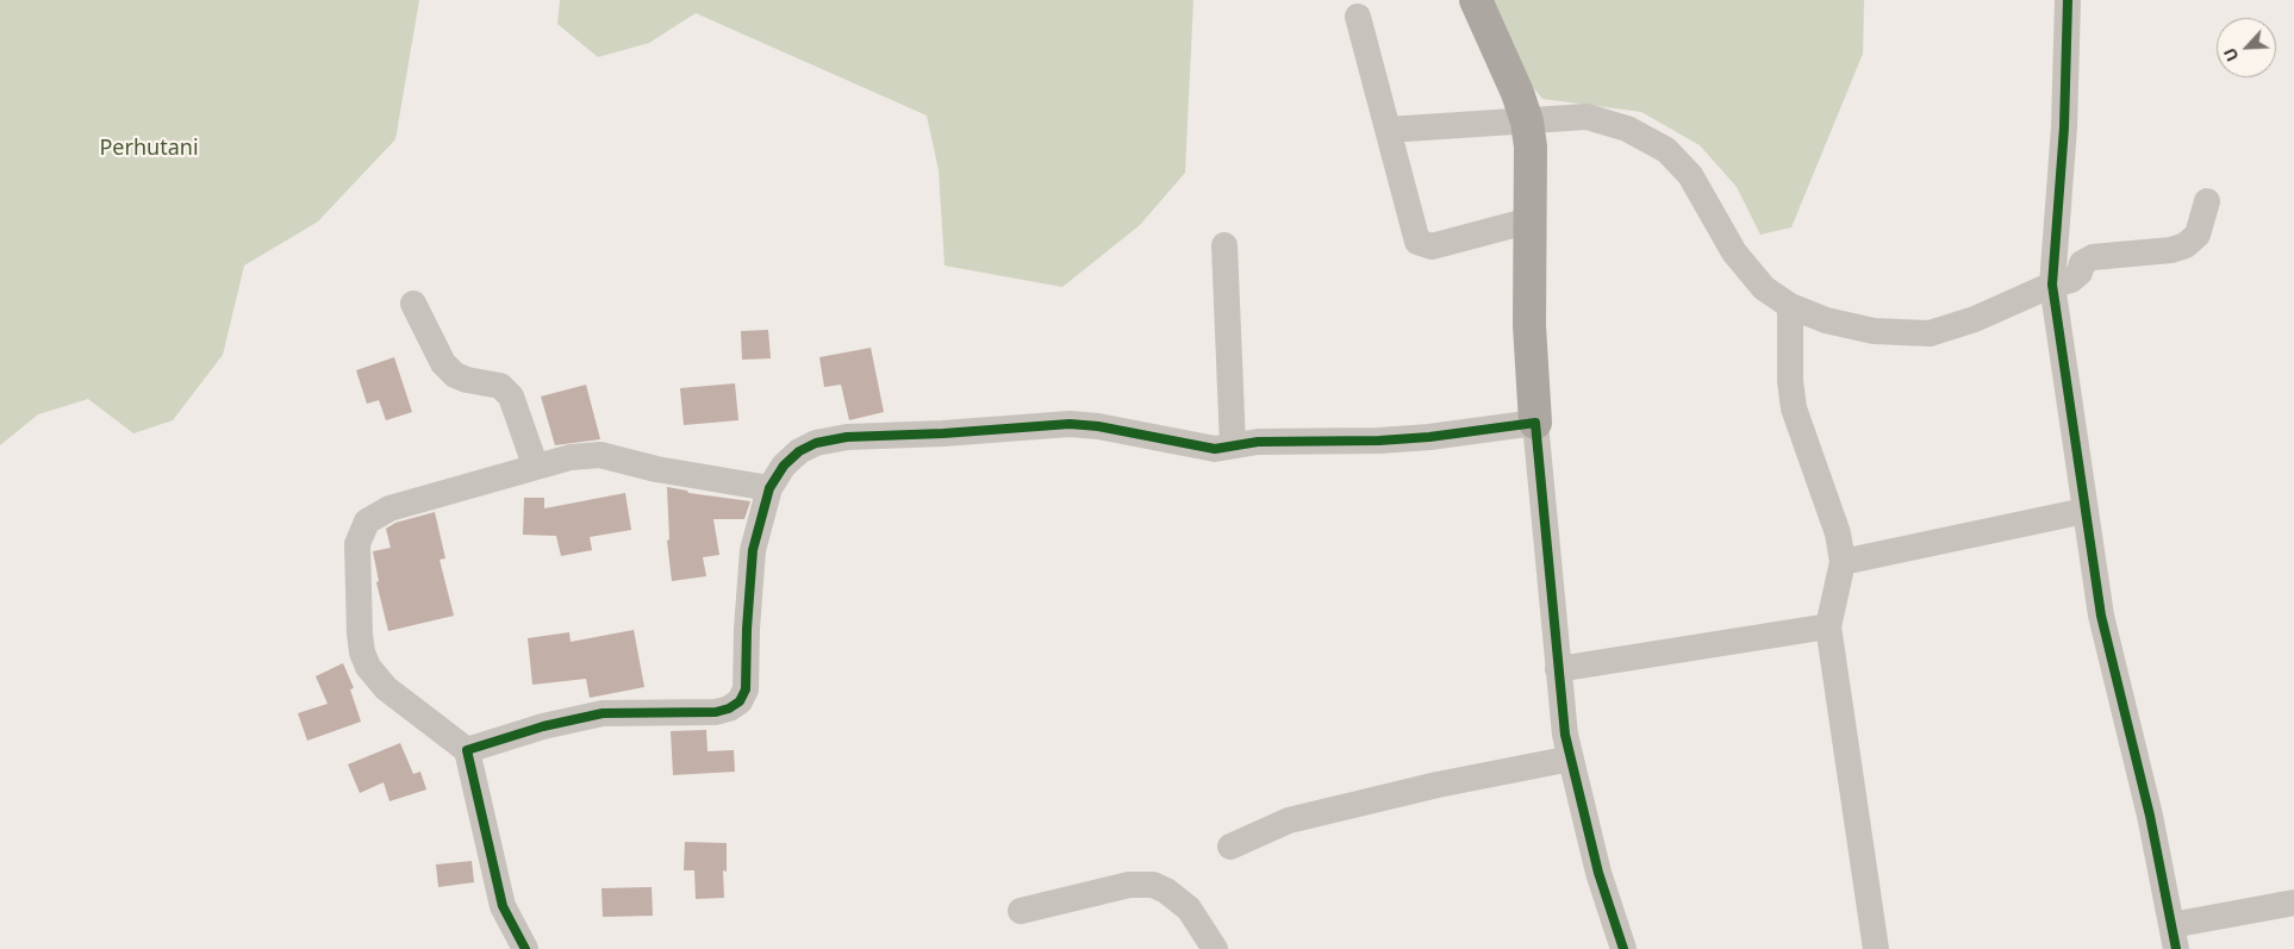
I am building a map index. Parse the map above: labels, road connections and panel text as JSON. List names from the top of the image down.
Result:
{
  "parks": ["Perhutani"],
  "north": "bottom left"
}
